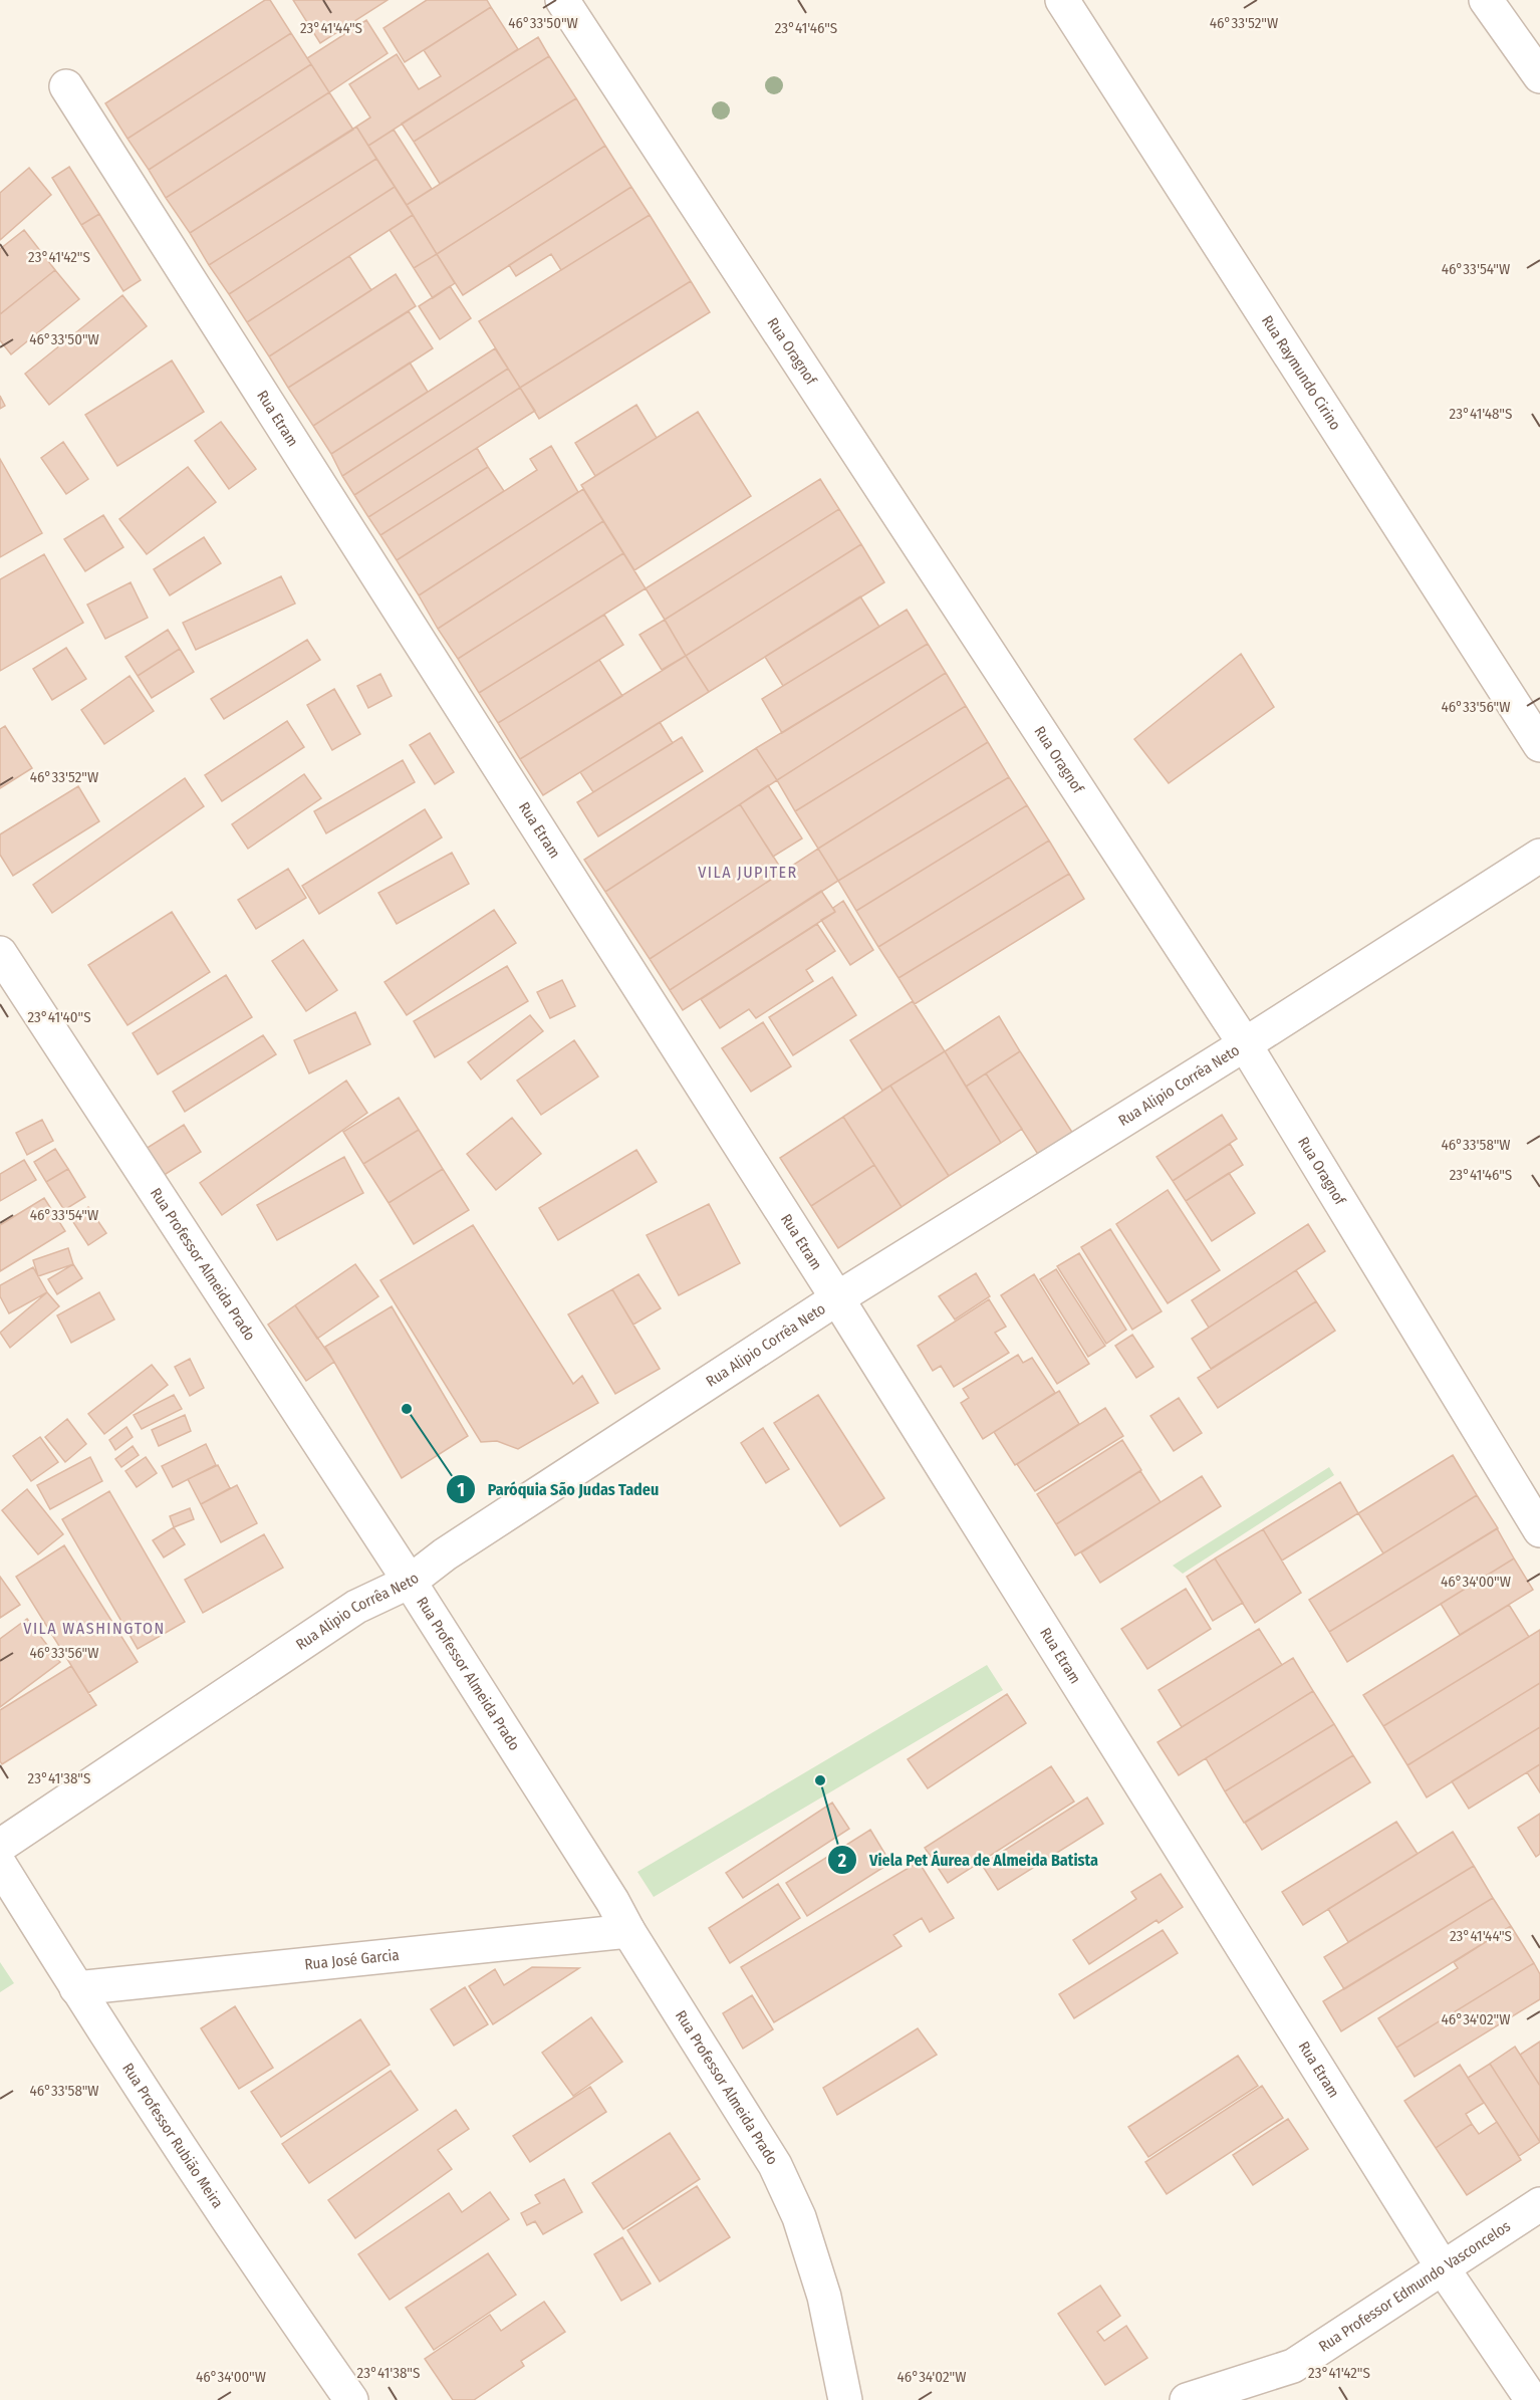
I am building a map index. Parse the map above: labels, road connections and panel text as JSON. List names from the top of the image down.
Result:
{
  "streets": {
    "street": [
      "Rua Oragnof",
      "Rua Raymundo Cirino",
      "Rua Etram",
      "Rua Alipio Corrêa Neto",
      "Rua Professor Almeida Prado",
      "Rua José Garcia",
      "Rua Professor Rubião Meira",
      "Rua Professor Edmundo Vasconcelos"
    ]
  },
  "crossings": [
    ["Rua Oragnof", "Rua Alipio Corrêa Neto"],
    ["Rua Etram", "Rua Alipio Corrêa Neto"],
    ["Rua Etram", "Rua Professor Edmundo Vasconcelos"],
    ["Rua Alipio Corrêa Neto", "Rua Professor Almeida Prado"],
    ["Rua Professor Almeida Prado", "Rua José Garcia"],
    ["Rua José Garcia", "Rua Professor Rubião Meira"]
  ],
  "districts": ["VILA JUPITER", "VILA WASHINGTON"],
  "places": ["Paróquia São Judas Tadeu", "Viela Pet Áurea de Almeida Batista"],
  "coordinates": [
    "46°33'50\"W",
    "46°33'52\"W",
    "23°41'44\"S",
    "23°41'46\"S",
    "23°41'42\"S",
    "46°33'54\"W",
    "23°41'48\"S",
    "46°33'56\"W",
    "23°41'40\"S",
    "46°33'58\"W",
    "46°34'00\"W",
    "23°41'38\"S",
    "46°34'02\"W"
  ]
}
